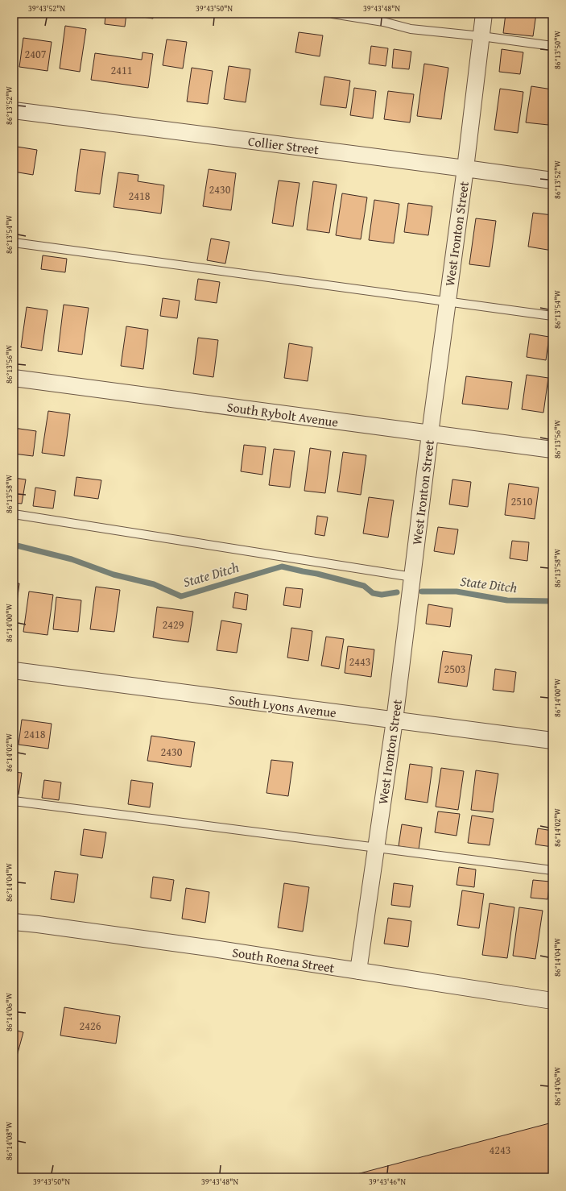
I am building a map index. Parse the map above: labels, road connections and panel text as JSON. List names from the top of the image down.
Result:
{
  "streets": {
    "street": [
      "Collier Street",
      "West Ironton Street",
      "South Rybolt Avenue",
      "South Lyons Avenue",
      "South Roena Street"
    ]
  },
  "crossings": [
    ["Collier Street", "West Ironton Street"],
    ["West Ironton Street", "South Rybolt Avenue"],
    ["West Ironton Street", "South Lyons Avenue"],
    ["West Ironton Street", "South Roena Street"]
  ],
  "water": ["State Ditch"],
  "house_numbers": [
    "2407",
    "2411",
    "2430",
    "2418",
    "2510",
    "2429",
    "2443",
    "2503",
    "2418",
    "2430",
    "2426",
    "4243"
  ],
  "coordinates": [
    "39°43'52\"N",
    "39°43'50\"N",
    "39°43'48\"N",
    "86°13'50\"W",
    "86°13'52\"W",
    "86°13'54\"W",
    "86°13'56\"W",
    "86°13'58\"W",
    "86°14'00\"W",
    "86°14'02\"W",
    "86°14'04\"W",
    "86°14'06\"W",
    "86°14'08\"W",
    "39°43'46\"N"
  ]
}
